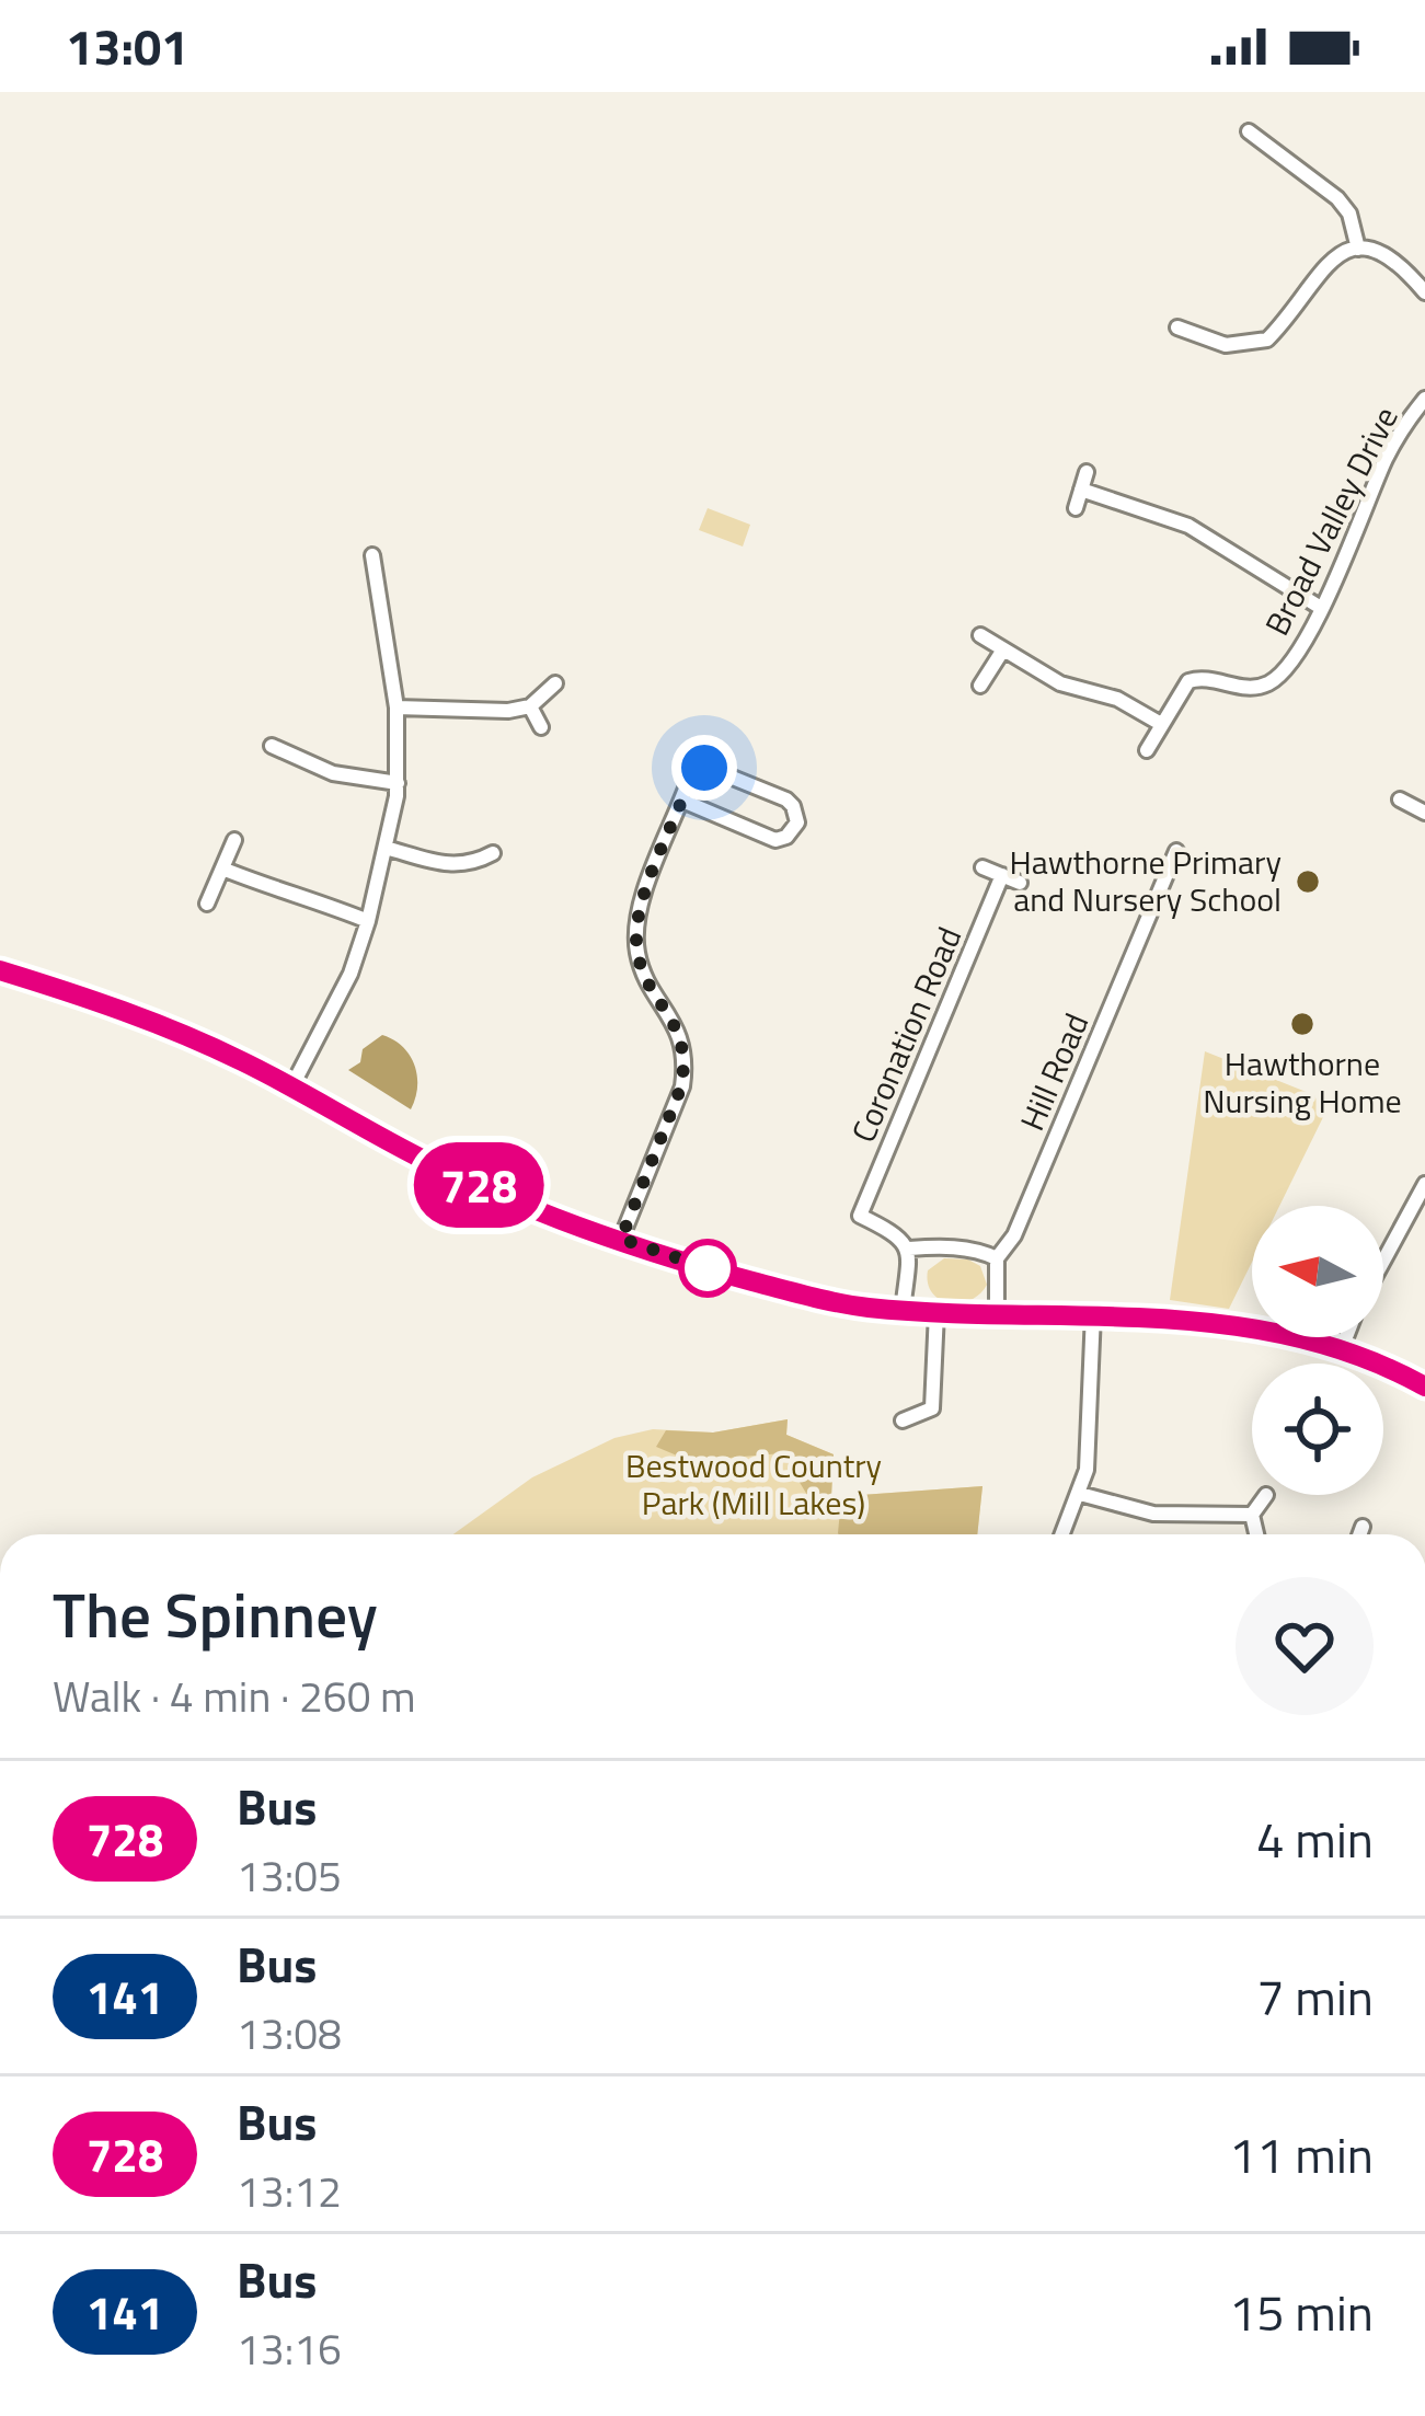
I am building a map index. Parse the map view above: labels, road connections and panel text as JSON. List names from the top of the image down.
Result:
{
  "streets": {
    "street": ["Broad Valley Drive", "Coronation Road", "Hill Road"]
  },
  "parks": ["Bestwood Country Park (Mill Lakes)"],
  "places": ["Hawthorne Primary and Nursery School", "Hawthorne Nursing Home"],
  "lines": ["bus line 728"],
  "north": "left",
  "page": {
    "status": "13:01",
    "on_map": "728",
    "heading": ["The Spinney", "Walk · 4 min · 260 m"],
    "list": [
      {
        "mark": "728",
        "name": "Bus",
        "note": "13:05",
        "value": "4 min"
      },
      {
        "mark": "141",
        "name": "Bus",
        "note": "13:08",
        "value": "7 min"
      },
      {
        "mark": "728",
        "name": "Bus",
        "note": "13:12",
        "value": "11 min"
      },
      {
        "mark": "141",
        "name": "Bus",
        "note": "13:16",
        "value": "15 min"
      }
    ]
  }
}
